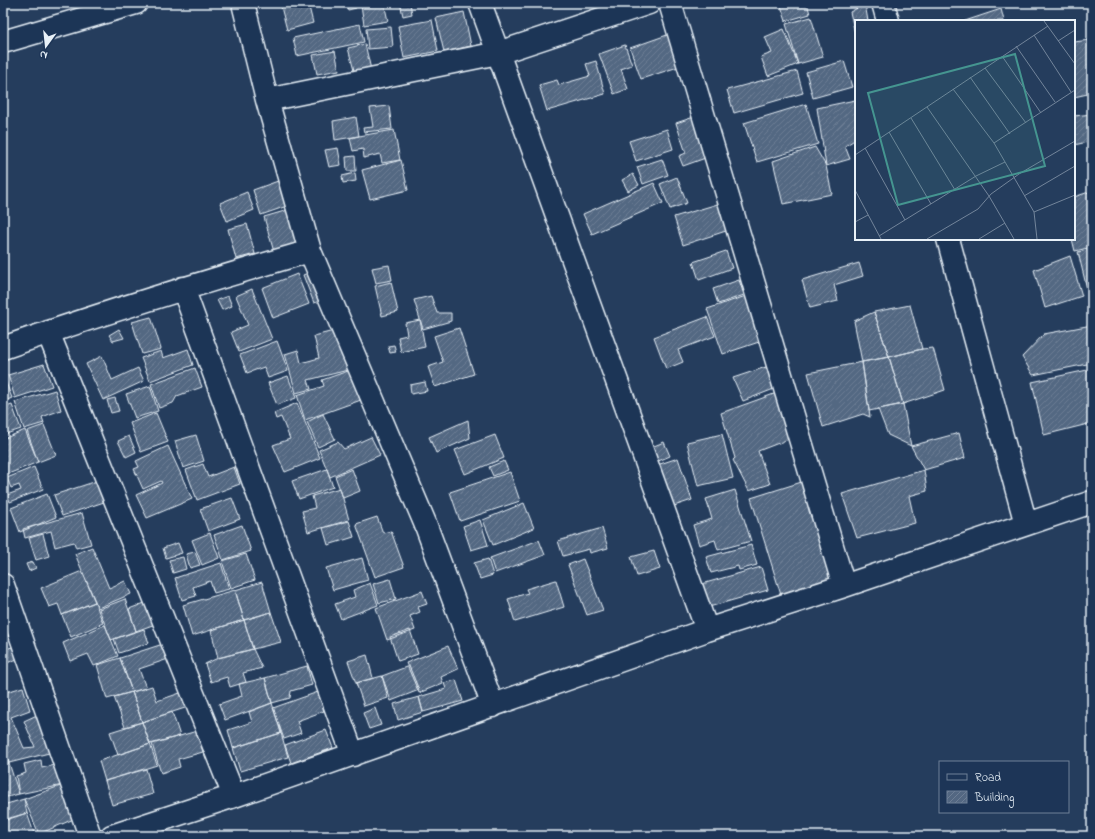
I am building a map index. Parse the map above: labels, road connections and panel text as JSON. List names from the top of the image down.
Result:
{
  "legend": ["Road", "Building"],
  "north": "bottom"
}
